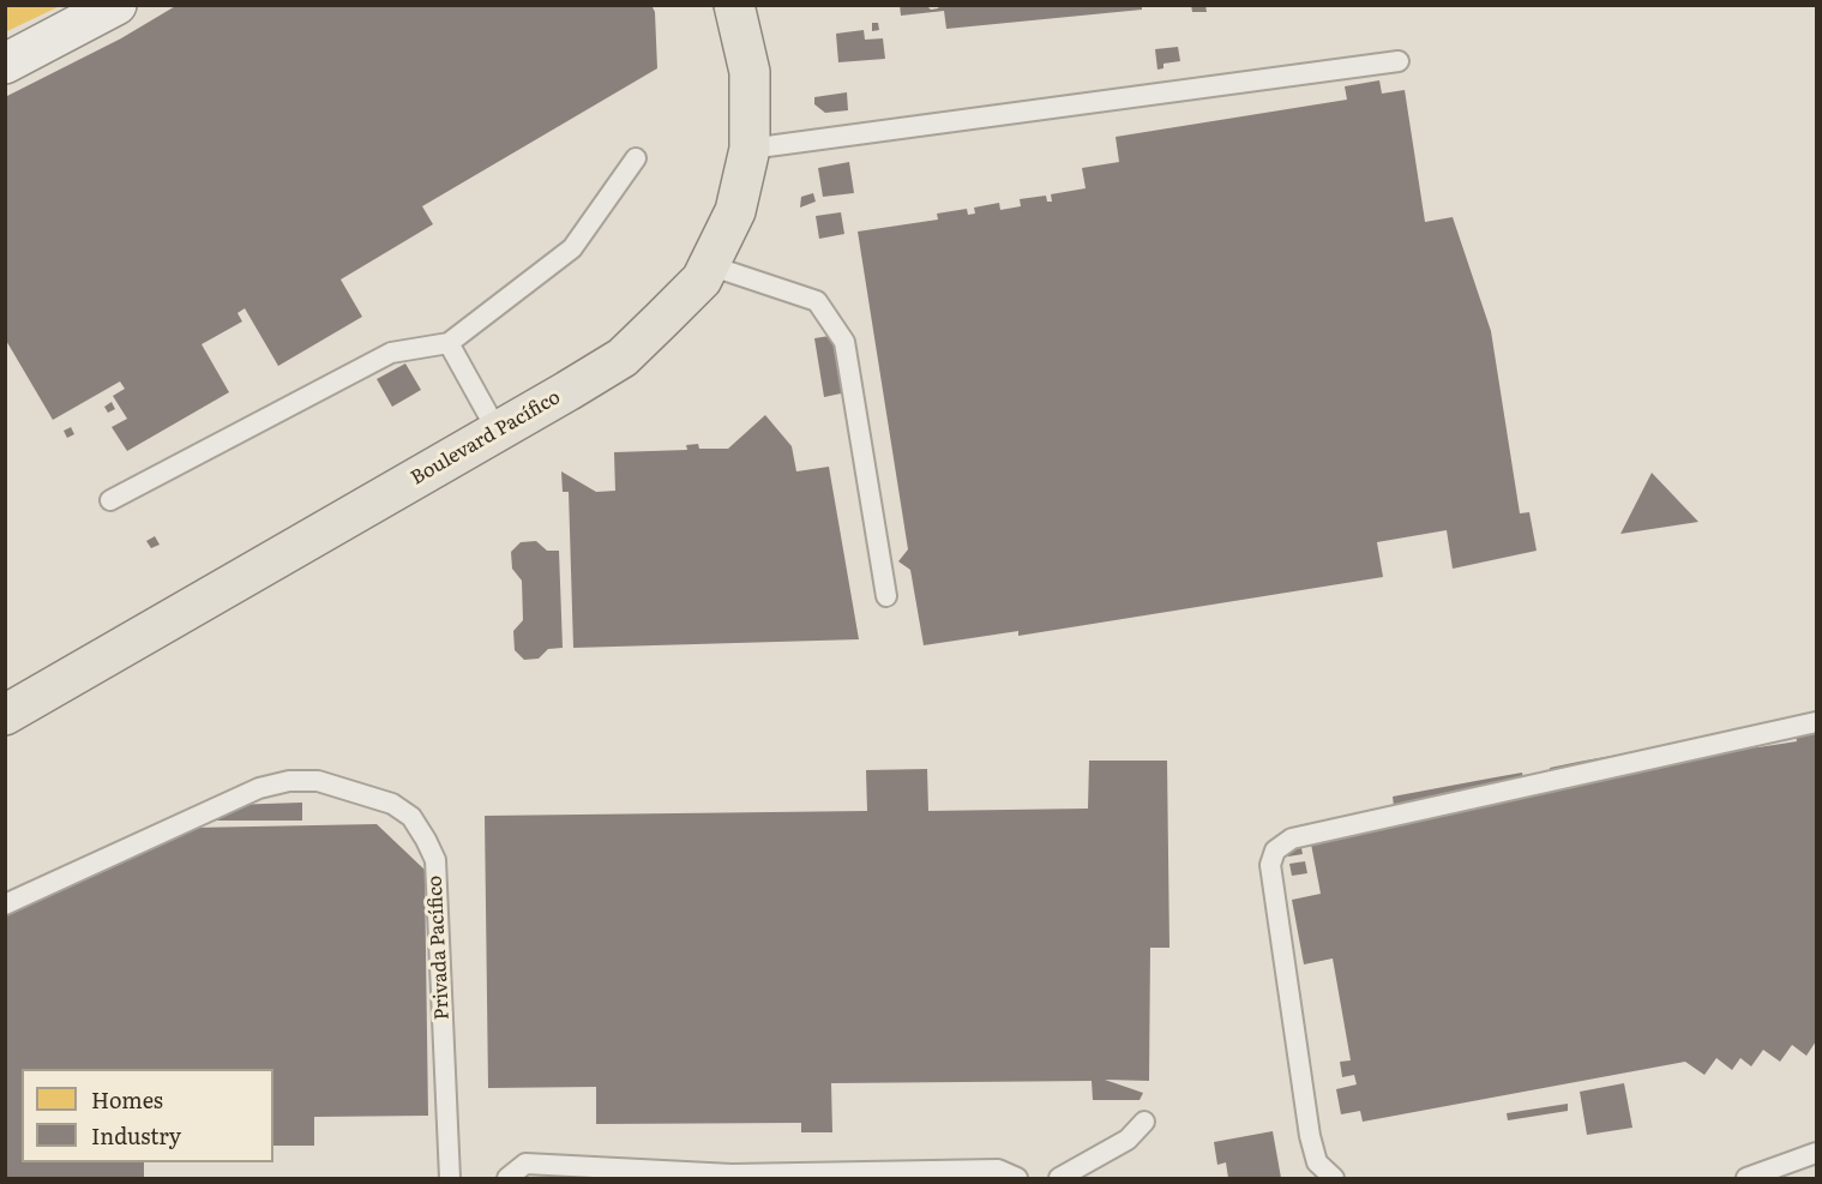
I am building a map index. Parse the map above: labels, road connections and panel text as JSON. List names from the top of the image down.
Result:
{
  "streets": {
    "main road": ["Boulevard Pacífico"],
    "lane": ["Privada Pacífico"]
  },
  "legend": ["Homes", "Industry"]
}
